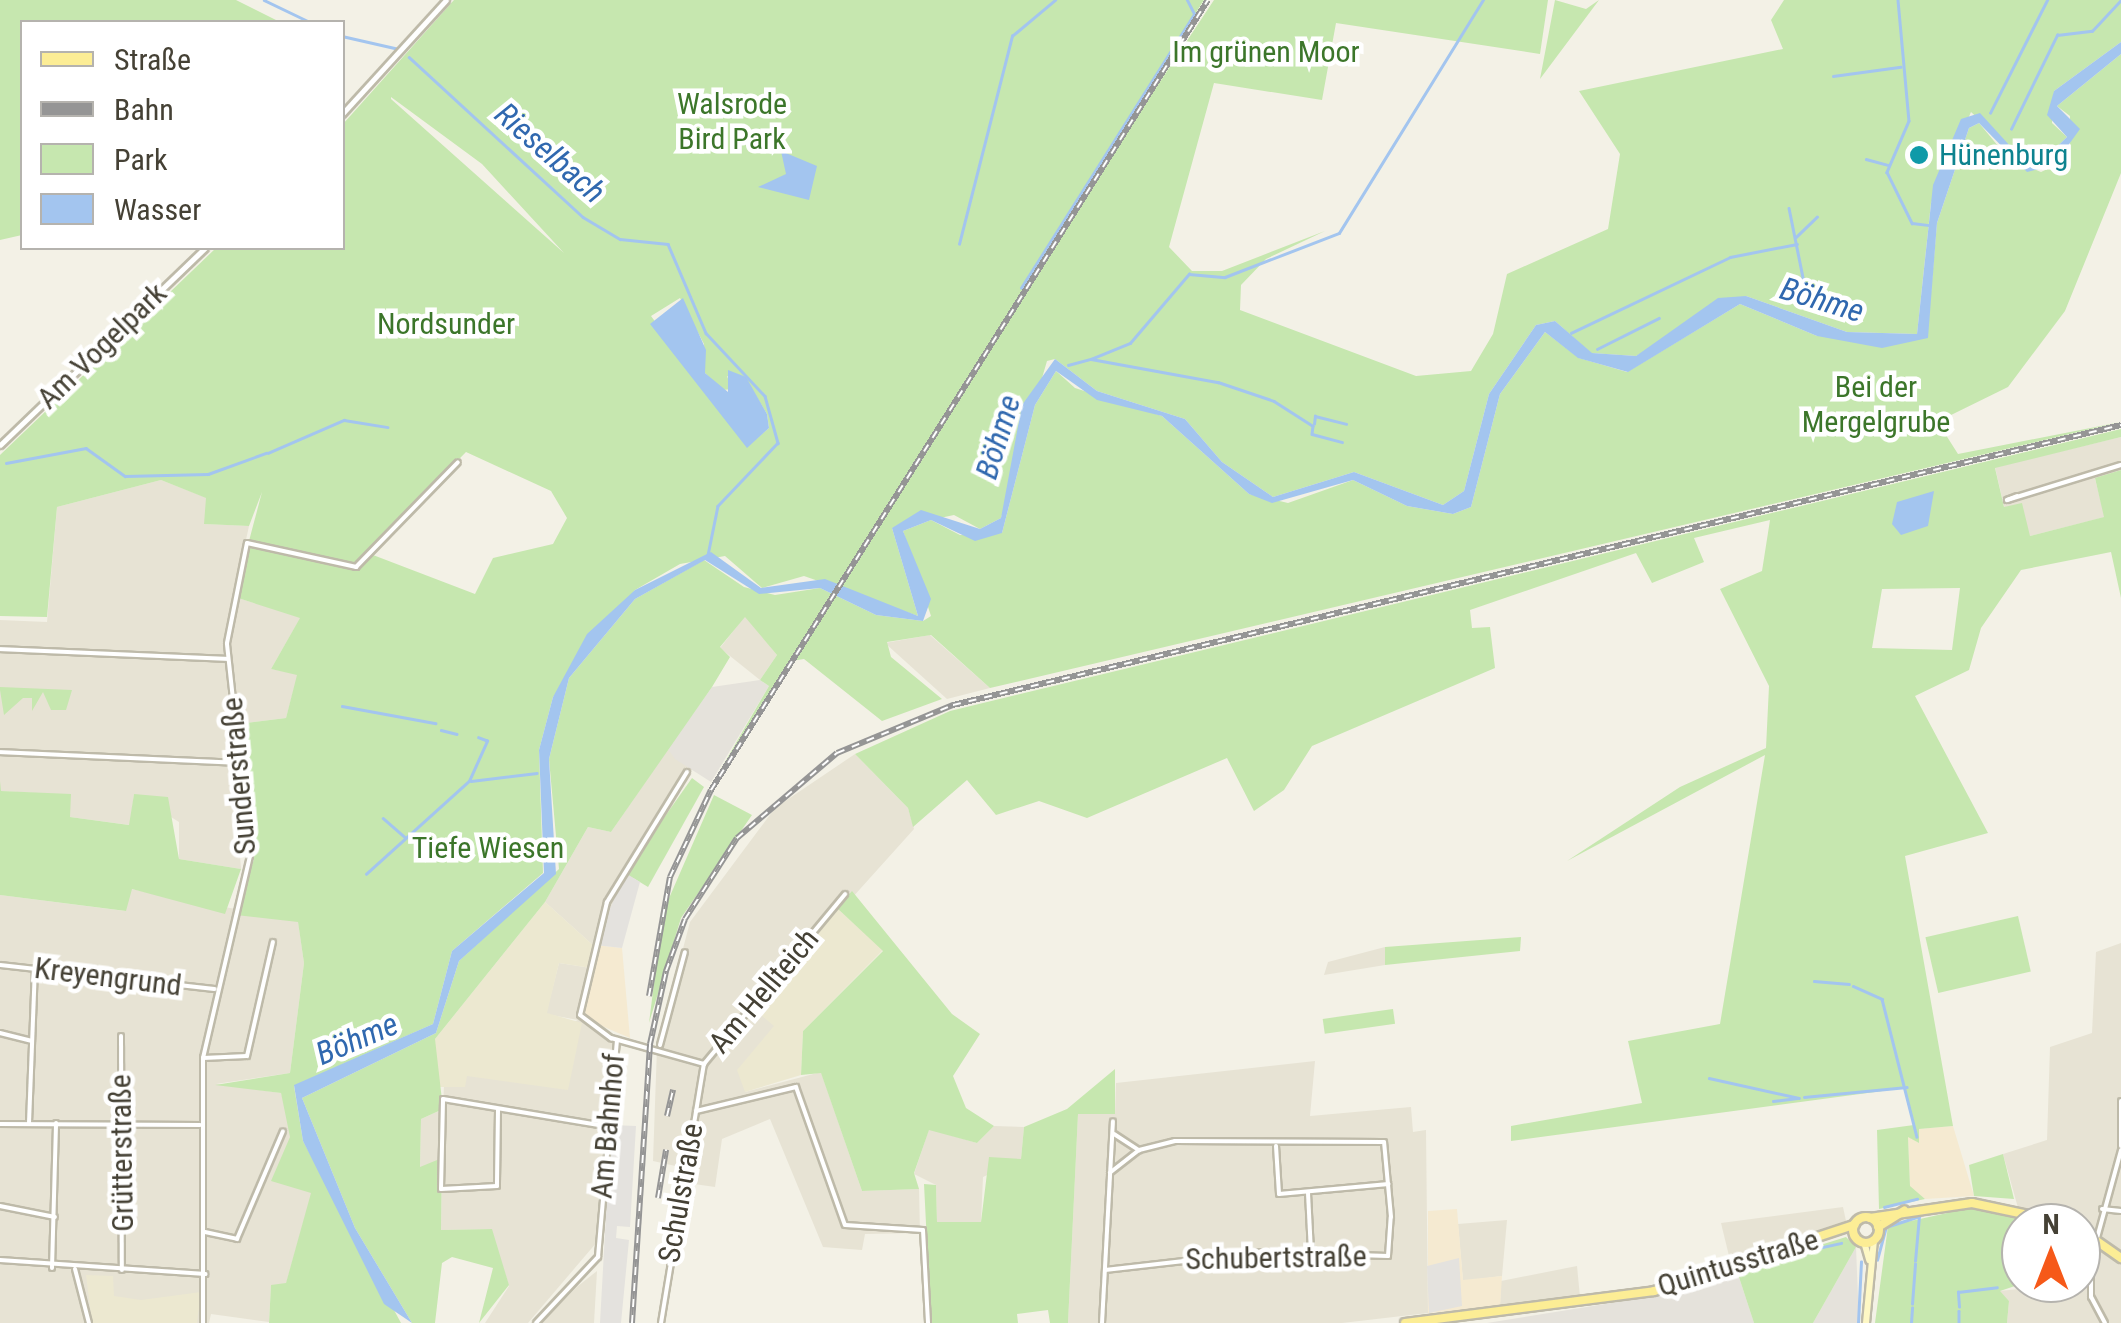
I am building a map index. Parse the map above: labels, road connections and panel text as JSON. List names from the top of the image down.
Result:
{
  "streets": {
    "main road": ["Quintusstraße"],
    "street": [
      "Am Vogelpark",
      "Sunderstraße",
      "Kreyengrund",
      "Am Hellteich",
      "Am Bahnhof",
      "Grütterstraße",
      "Schulstraße",
      "Schubertstraße"
    ]
  },
  "crossings": [
    ["Sunderstraße", "Kreyengrund"],
    ["Am Hellteich", "Am Bahnhof"],
    ["Am Hellteich", "Schulstraße"]
  ],
  "water": ["Rieselbach", "Böhme"],
  "parks": [
    "Im grünen Moor",
    "Walsrode Bird Park",
    "Nordsunder",
    "Bei der Mergelgrube",
    "Tiefe Wiesen"
  ],
  "places": ["Hünenburg"],
  "legend": [
    "Straße",
    "Bahn",
    "Park",
    "Wasser"
  ],
  "north": "top"
}
